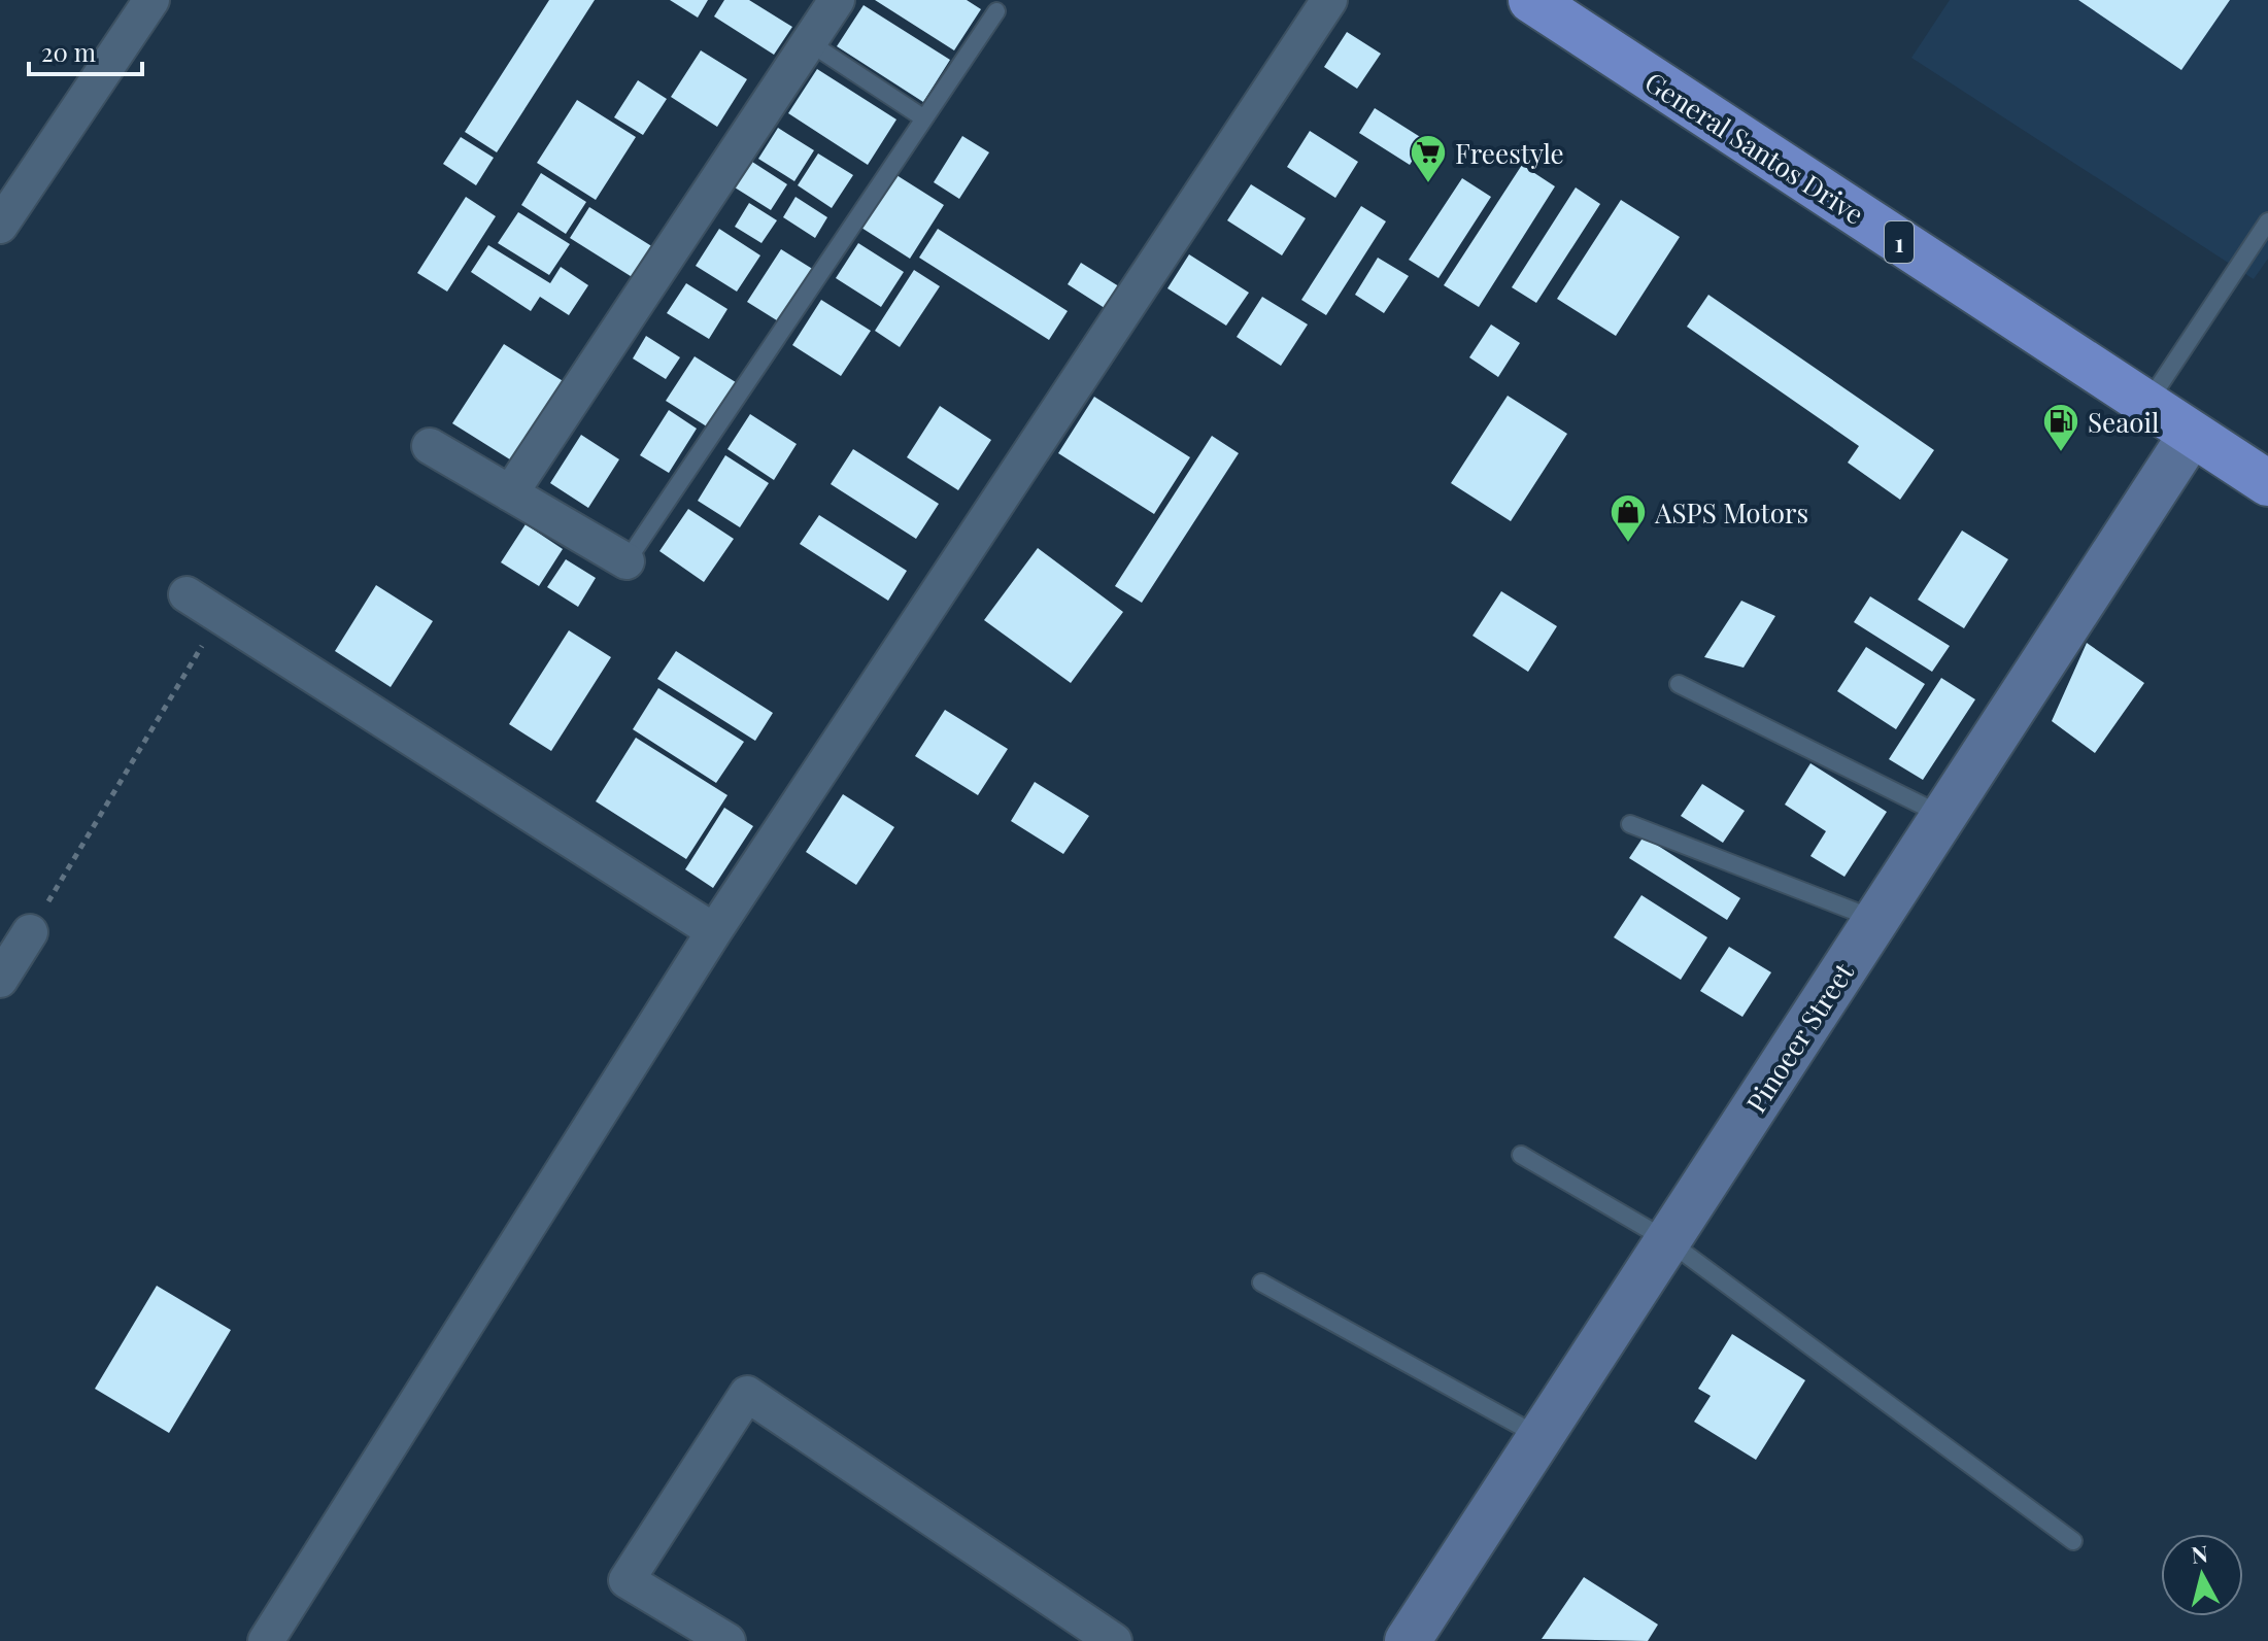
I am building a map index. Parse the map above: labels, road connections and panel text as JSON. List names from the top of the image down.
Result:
{
  "streets": {
    "highway": ["General Santos Drive", "1"],
    "main road": ["Pinoeer Street"]
  },
  "crossings": [
    ["General Santos Drive", "Pinoeer Street"]
  ],
  "places": {
    "supermarket": ["Freestyle"],
    "fuel station": ["Seaoil"],
    "shop": ["ASPS Motors"]
  },
  "scale_bar": "20 m",
  "north": "top"
}
